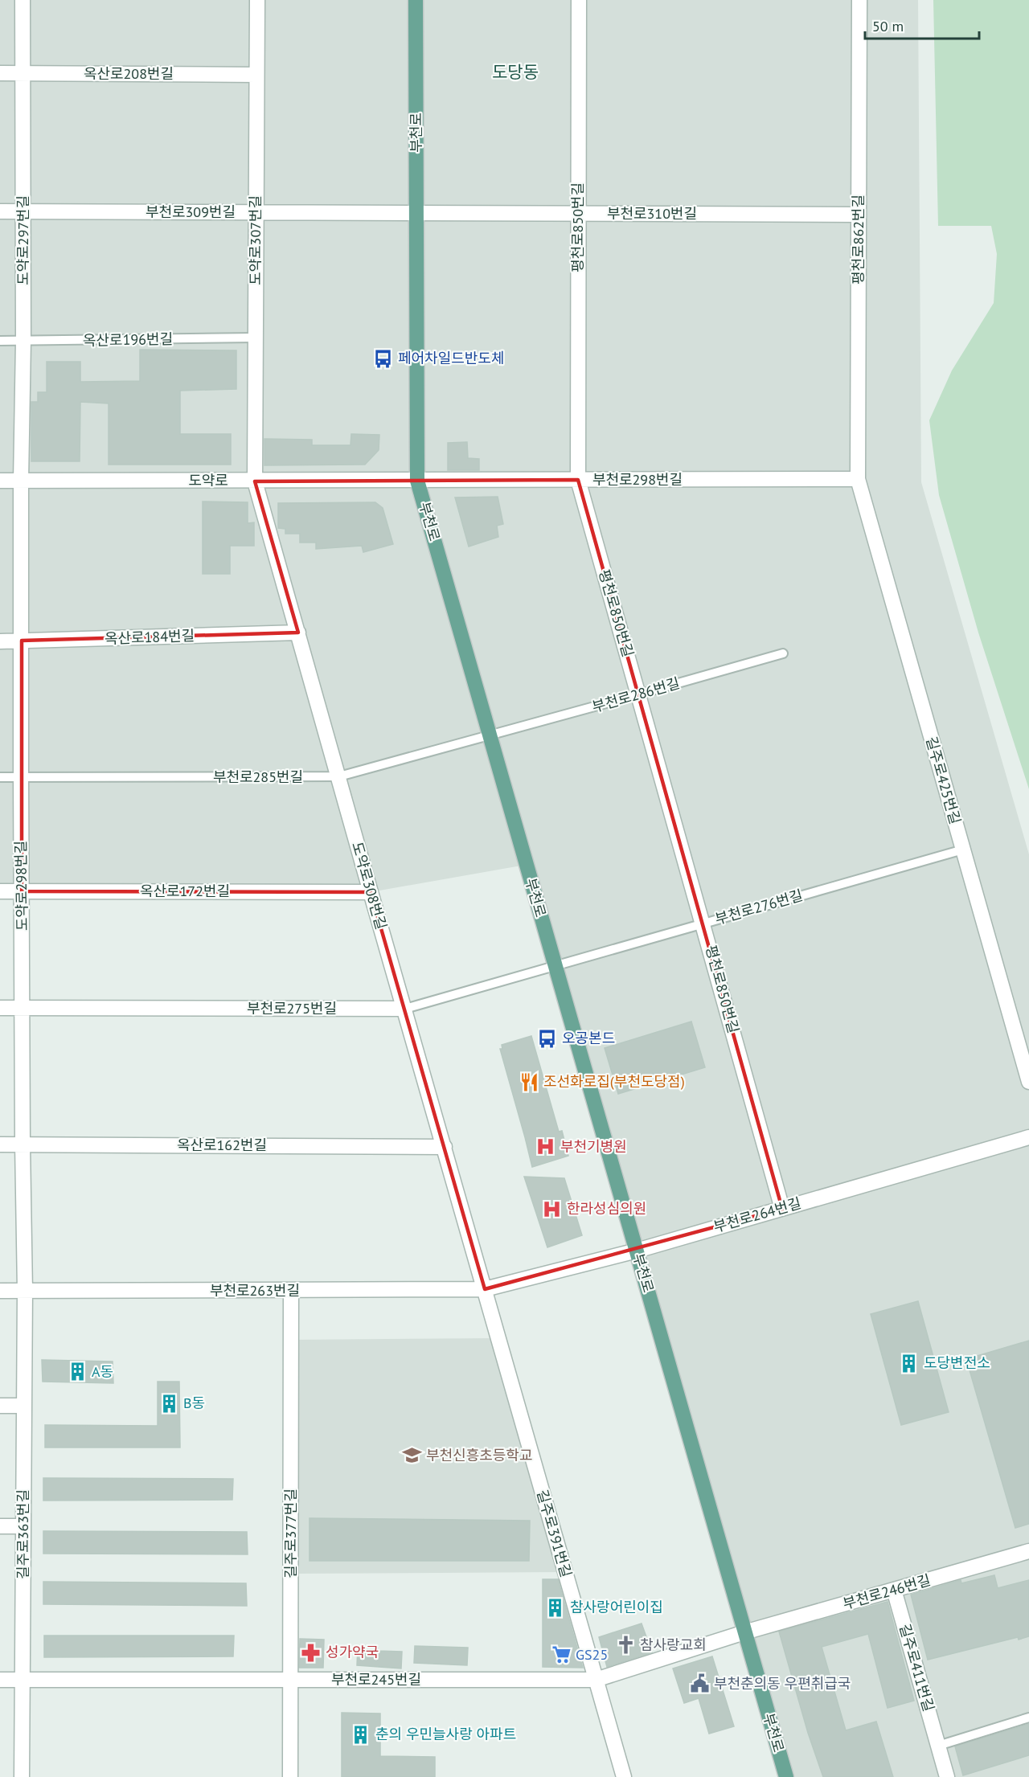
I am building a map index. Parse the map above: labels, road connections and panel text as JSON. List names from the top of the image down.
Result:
{
  "streets": {
    "main road": ["부천로"],
    "street": [
      "옥산로208번길",
      "부천로309번길",
      "부천로310번길",
      "평천로850번길",
      "평천로862번길",
      "도약로297번길",
      "도약로307번길",
      "부천로298번길",
      "도약로",
      "옥산로184번길",
      "길주로425번길",
      "도약로298번길",
      "도약로308번길",
      "옥산로172번길",
      "부천로275번길",
      "옥산로162번길",
      "부천로264번길",
      "부천로263번길",
      "길주로377번길",
      "길주로391번길",
      "길주로363번길",
      "부천로246번길",
      "길주로411번길",
      "부천로245번길"
    ],
    "lane": [
      "옥산로196번길",
      "부천로286번길",
      "부천로285번길",
      "부천로276번길"
    ]
  },
  "crossings": [
    ["옥산로208번길", "도약로297번길"],
    ["옥산로208번길", "도약로307번길"],
    ["부천로", "부천로309번길"],
    ["부천로", "부천로310번길"],
    ["부천로", "부천로298번길"],
    ["부천로", "도약로"],
    ["부천로", "부천로286번길"],
    ["부천로", "부천로285번길"],
    ["부천로", "부천로276번길"],
    ["부천로", "부천로275번길"],
    ["부천로", "부천로264번길"],
    ["부천로", "부천로246번길"],
    ["부천로", "부천로245번길"],
    ["부천로309번길", "부천로310번길"],
    ["부천로309번길", "도약로297번길"],
    ["부천로309번길", "도약로307번길"],
    ["부천로310번길", "평천로850번길"],
    ["부천로310번길", "평천로862번길"],
    ["평천로850번길", "부천로298번길"],
    ["평천로850번길", "부천로286번길"],
    ["평천로850번길", "부천로276번길"],
    ["평천로850번길", "부천로264번길"],
    ["평천로862번길", "부천로298번길"],
    ["평천로862번길", "길주로425번길"],
    ["도약로297번길", "옥산로196번길"],
    ["도약로297번길", "도약로"],
    ["도약로297번길", "도약로298번길"],
    ["도약로307번길", "옥산로196번길"],
    ["도약로307번길", "도약로"],
    ["도약로307번길", "도약로308번길"],
    ["부천로298번길", "도약로"],
    ["부천로298번길", "길주로425번길"],
    ["도약로", "도약로298번길"],
    ["도약로", "도약로308번길"],
    ["옥산로184번길", "도약로298번길"],
    ["옥산로184번길", "도약로308번길"],
    ["부천로286번길", "부천로285번길"],
    ["부천로285번길", "도약로298번길"],
    ["부천로285번길", "도약로308번길"],
    ["길주로425번길", "부천로276번길"],
    ["도약로298번길", "옥산로172번길"],
    ["도약로298번길", "부천로275번길"],
    ["도약로298번길", "옥산로162번길"],
    ["도약로298번길", "부천로263번길"],
    ["도약로298번길", "길주로363번길"],
    ["도약로308번길", "옥산로172번길"],
    ["도약로308번길", "부천로275번길"],
    ["도약로308번길", "옥산로162번길"],
    ["도약로308번길", "부천로264번길"],
    ["도약로308번길", "부천로263번길"],
    ["도약로308번길", "길주로391번길"],
    ["부천로276번길", "부천로275번길"],
    ["부천로264번길", "부천로263번길"],
    ["부천로264번길", "길주로391번길"],
    ["부천로263번길", "길주로377번길"],
    ["부천로263번길", "길주로391번길"],
    ["부천로263번길", "길주로363번길"],
    ["길주로377번길", "부천로245번길"],
    ["길주로391번길", "부천로245번길"],
    ["길주로363번길", "부천로245번길"],
    ["부천로246번길", "길주로411번길"],
    ["부천로246번길", "부천로245번길"]
  ],
  "districts": ["도당동"],
  "places": {
    "bus stop": ["페어차일드반도체", "오공본드"],
    "restaurant": ["조선화로집(부천도당점)"],
    "hospital": ["부천기병원", "한라성심의원"],
    "building": [
      "도당변전소",
      "A동",
      "B동",
      "참사랑어린이집",
      "춘의 우민늘사랑 아파트"
    ],
    "school or university": ["부천신흥초등학교"],
    "church": ["참사랑교회"],
    "pharmacy": ["성가약국"],
    "supermarket": ["GS25"],
    "public building": ["부천춘의동 우편취급국"]
  },
  "scale_bar": "50 m"
}
